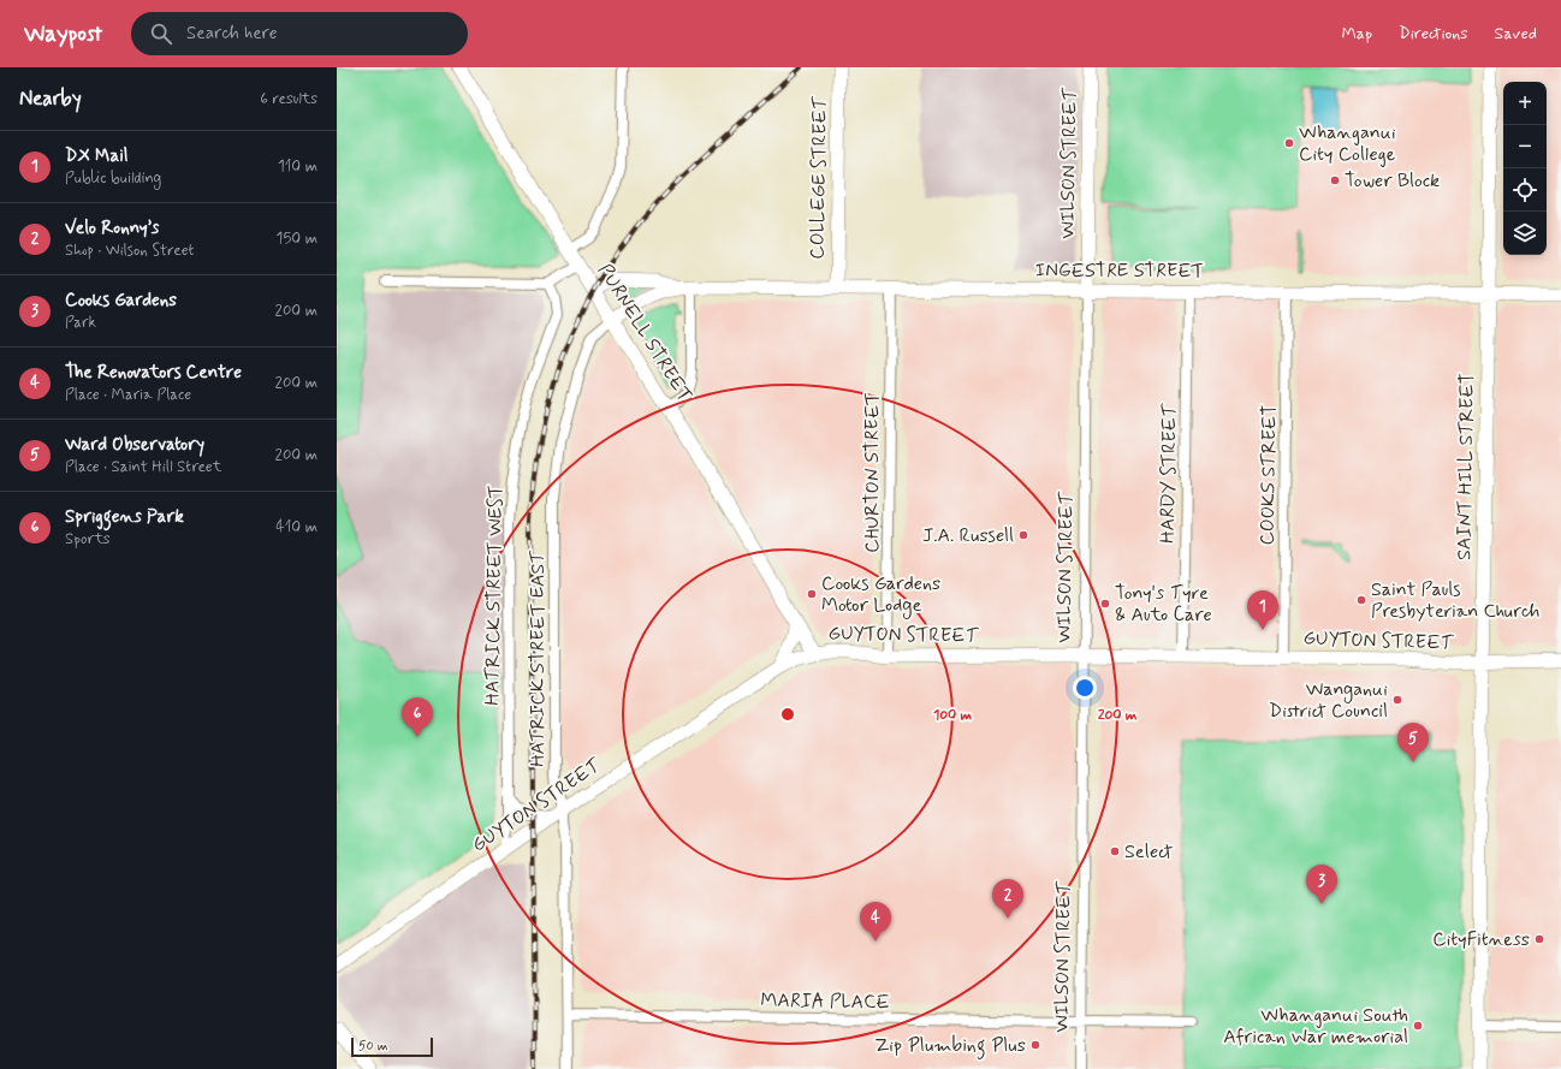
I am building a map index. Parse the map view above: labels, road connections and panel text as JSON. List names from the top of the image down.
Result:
{
  "streets": {
    "main road": [
      "WILSON STREET",
      "COLLEGE STREET",
      "INGESTRE STREET",
      "PURNELL STREET",
      "SAINT HILL STREET",
      "GUYTON STREET"
    ],
    "street": [
      "CHURTON STREET",
      "HARDY STREET",
      "COOKS STREET",
      "HATRICK STREET WEST",
      "HATRICK STREET EAST",
      "MARIA PLACE"
    ]
  },
  "crossings": [
    ["WILSON STREET", "INGESTRE STREET"],
    ["WILSON STREET", "GUYTON STREET"],
    ["WILSON STREET", "MARIA PLACE"],
    ["COLLEGE STREET", "INGESTRE STREET"],
    ["INGESTRE STREET", "PURNELL STREET"],
    ["INGESTRE STREET", "SAINT HILL STREET"],
    ["INGESTRE STREET", "CHURTON STREET"],
    ["INGESTRE STREET", "HARDY STREET"],
    ["INGESTRE STREET", "COOKS STREET"],
    ["INGESTRE STREET", "HATRICK STREET EAST"],
    ["PURNELL STREET", "GUYTON STREET"],
    ["PURNELL STREET", "HATRICK STREET EAST"],
    ["SAINT HILL STREET", "GUYTON STREET"],
    ["CHURTON STREET", "GUYTON STREET"],
    ["HARDY STREET", "GUYTON STREET"],
    ["COOKS STREET", "GUYTON STREET"],
    ["HATRICK STREET WEST", "GUYTON STREET"],
    ["GUYTON STREET", "HATRICK STREET EAST"],
    ["HATRICK STREET EAST", "MARIA PLACE"]
  ],
  "places": [
    "Whanganui City College",
    "Tower Block",
    "J.A. Russell",
    "Cooks Gardens Motor Lodge",
    "Saint Pauls Presbyterian Church",
    "Tony's Tyre & Auto Care",
    "Wanganui District Council",
    "Select",
    "CityFitness",
    "Whanganui South African War memorial",
    "Zip Plumbing Plus"
  ],
  "scale_bar": "50 m",
  "page": {
    "header": "Waypost",
    "search": "Search here",
    "nav": ["Map", "Directions", "Saved"],
    "heading": ["Nearby", "6 results"],
    "map_buttons": ["+", "−"],
    "list": [
      {
        "mark": "1",
        "name": "DX Mail",
        "note": "Public building",
        "value": "110 m"
      },
      {
        "mark": "2",
        "name": "Velo Ronny’s",
        "note": "Shop · Wilson Street",
        "value": "150 m"
      },
      {
        "mark": "3",
        "name": "Cooks Gardens",
        "note": "Park",
        "value": "200 m"
      },
      {
        "mark": "4",
        "name": "The Renovators Centre",
        "note": "Place · Maria Place",
        "value": "200 m"
      },
      {
        "mark": "5",
        "name": "Ward Observatory",
        "note": "Place · Saint Hill Street",
        "value": "200 m"
      },
      {
        "mark": "6",
        "name": "Spriggens Park",
        "note": "Sports",
        "value": "410 m"
      }
    ],
    "pins": [
      "1",
      "6",
      "5",
      "3",
      "2",
      "4"
    ],
    "scale": "50 m"
  },
  "rings": ["100 m", "200 m"]
}
